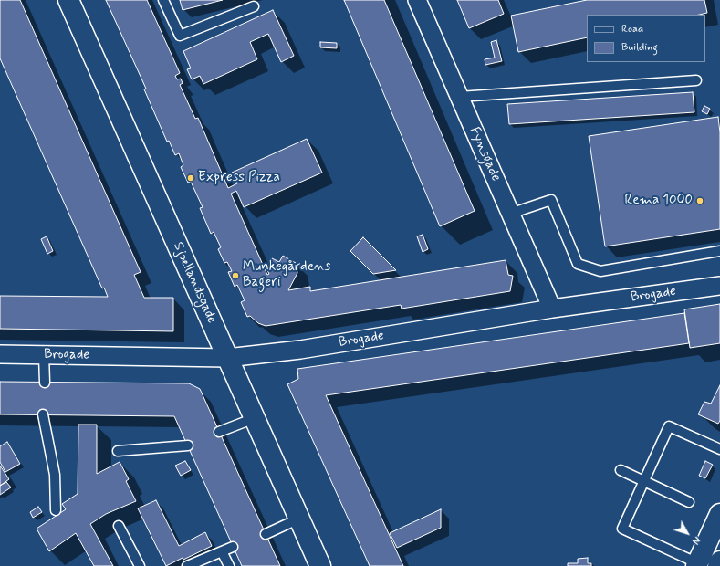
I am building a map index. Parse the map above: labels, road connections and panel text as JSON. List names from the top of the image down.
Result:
{
  "streets": {
    "street": ["Fynsgade", "Sjællandsgade", "Brogade"]
  },
  "crossings": [
    ["Fynsgade", "Brogade"],
    ["Sjællandsgade", "Brogade"]
  ],
  "places": ["Express Pizza", "Rema 1000", "Munkegårdens Bageri"],
  "legend": ["Road", "Building"],
  "north": "bottom right"
}
